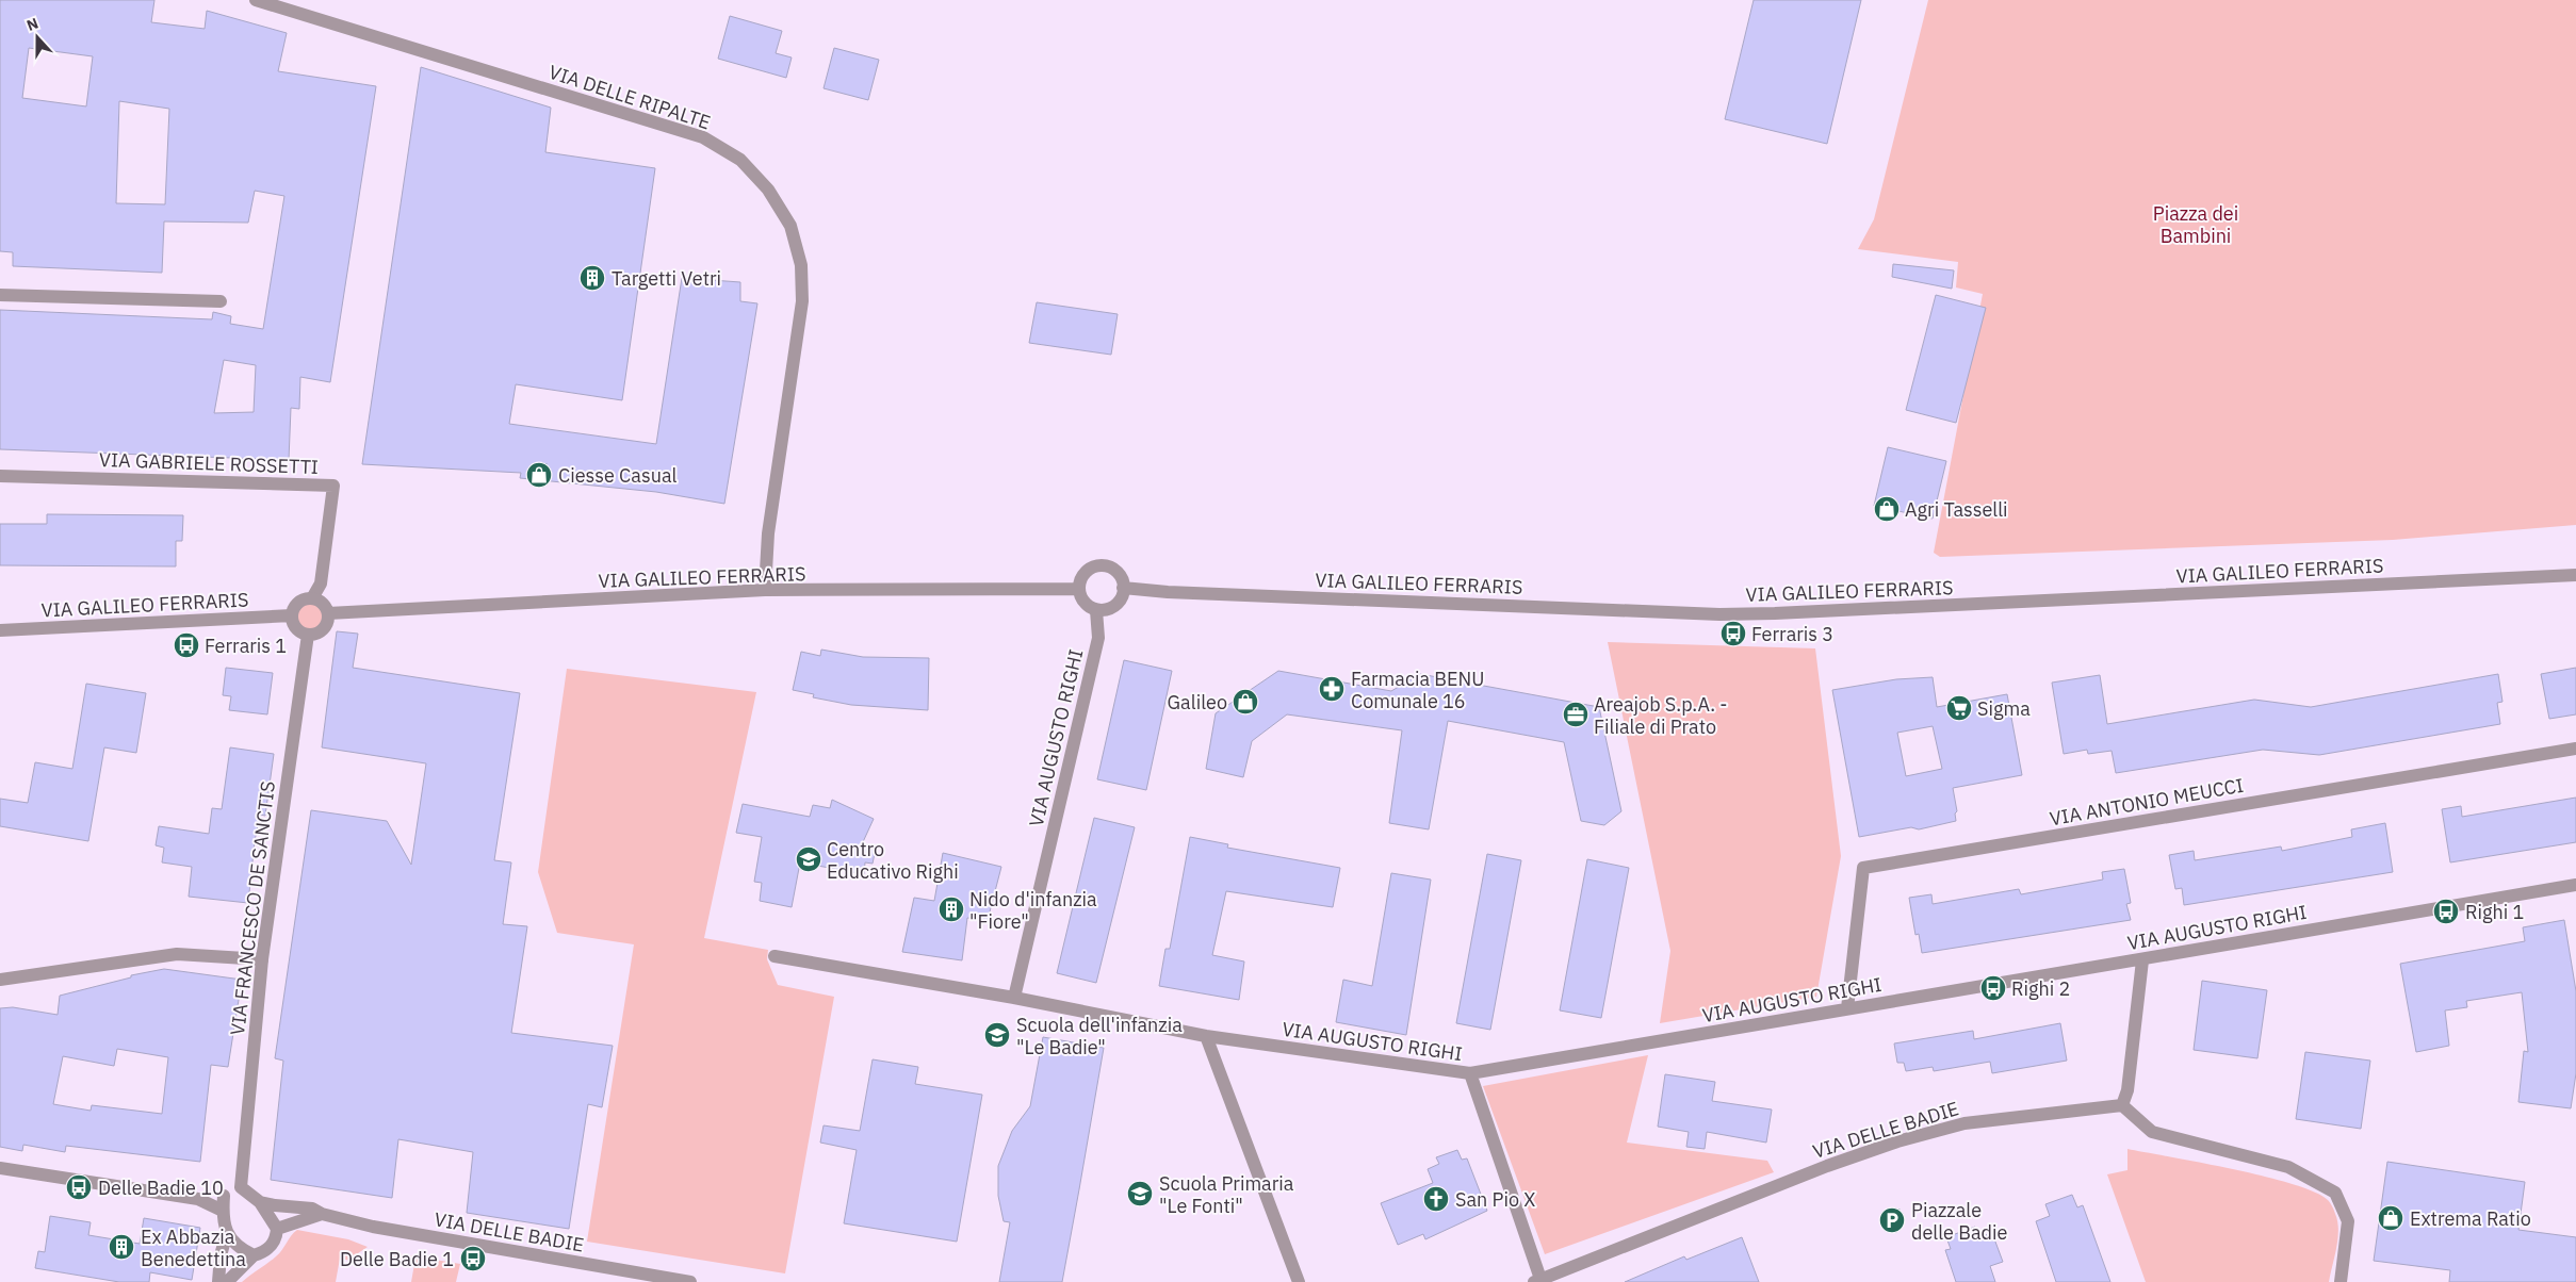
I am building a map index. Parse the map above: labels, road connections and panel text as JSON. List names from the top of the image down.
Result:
{
  "streets": {
    "street": [
      "VIA DELLE RIPALTE",
      "VIA GABRIELE ROSSETTI",
      "VIA GALILEO FERRARIS",
      "VIA AUGUSTO RIGHI",
      "VIA ANTONIO MEUCCI",
      "VIA FRANCESCO DE SANCTIS",
      "VIA DELLE BADIE"
    ]
  },
  "crossings": [
    ["VIA DELLE RIPALTE", "VIA GALILEO FERRARIS"],
    ["VIA GABRIELE ROSSETTI", "VIA GALILEO FERRARIS"],
    ["VIA GABRIELE ROSSETTI", "VIA FRANCESCO DE SANCTIS"],
    ["VIA GALILEO FERRARIS", "VIA AUGUSTO RIGHI"],
    ["VIA GALILEO FERRARIS", "VIA FRANCESCO DE SANCTIS"],
    ["VIA AUGUSTO RIGHI", "VIA ANTONIO MEUCCI"],
    ["VIA FRANCESCO DE SANCTIS", "VIA DELLE BADIE"]
  ],
  "parks": ["Piazza dei Bambini"],
  "places": {
    "building": ["Targetti Vetri", "Nido d'infanzia \"Fiore\"", "Ex Abbazia Benedettina"],
    "shop": [
      "Ciesse Casual",
      "Agri Tasselli",
      "Galileo",
      "Extrema Ratio"
    ],
    "bus stop": [
      "Ferraris 3",
      "Ferraris 1",
      "Righi 1",
      "Righi 2",
      "Delle Badie 10",
      "Delle Badie 1"
    ],
    "pharmacy": ["Farmacia BENU Comunale 16"],
    "supermarket": ["Sigma"],
    "office": ["Areajob S.p.A. - Filiale di Prato"],
    "school or university": ["Centro Educativo Righi", "Scuola dell'infanzia \"Le Badie\"", "Scuola Primaria \"Le Fonti\""],
    "church": ["San Pio X"],
    "parking": ["Piazzale delle Badie"]
  },
  "north": "top"
}
